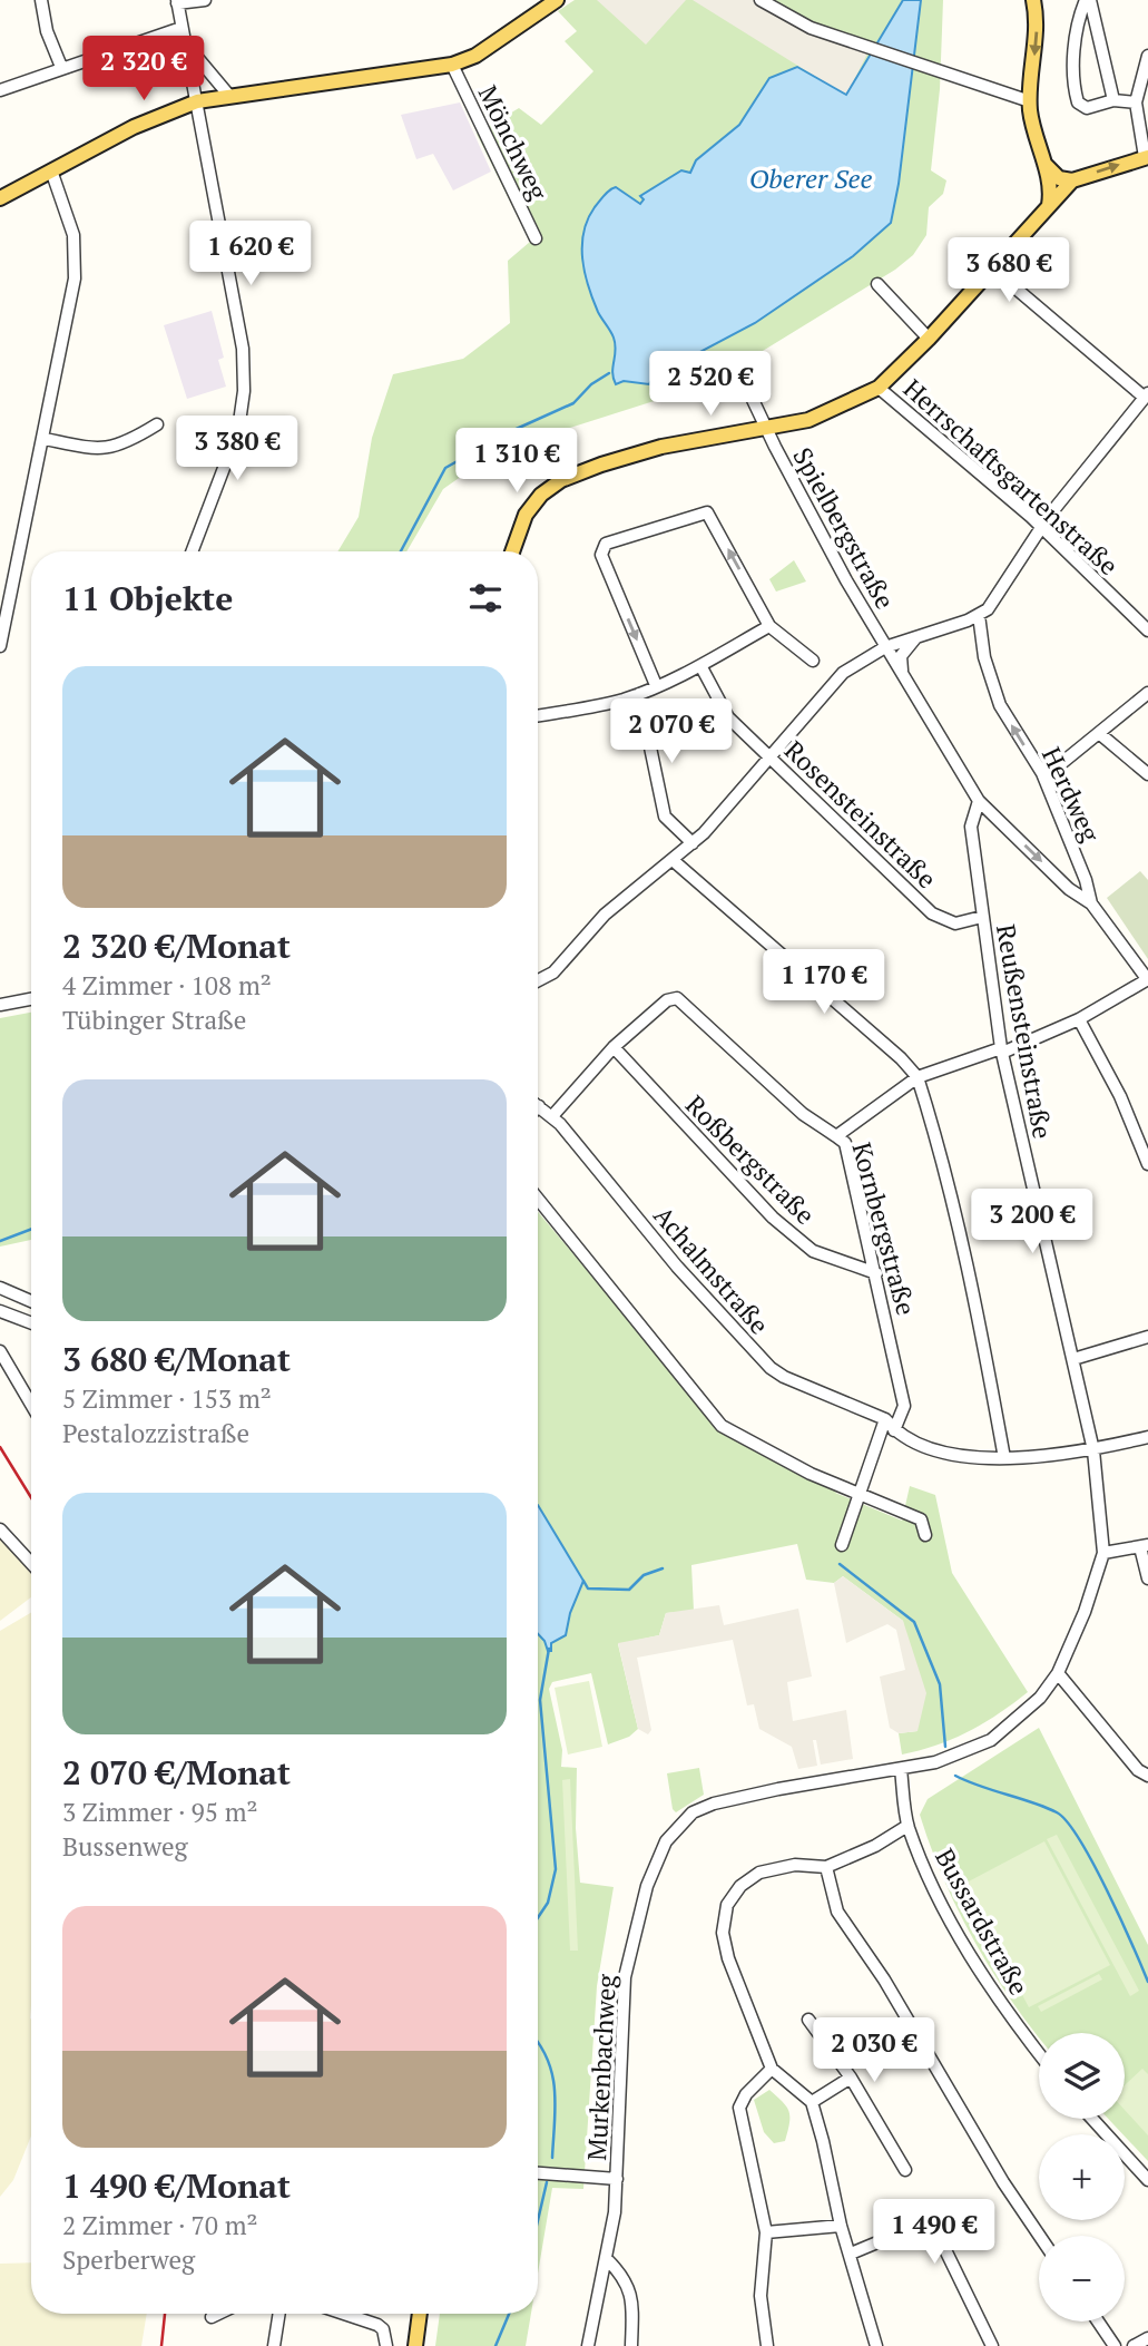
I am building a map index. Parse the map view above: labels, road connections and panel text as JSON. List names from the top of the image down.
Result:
{
  "streets": {
    "street": [
      "Mönchweg",
      "Herrschaftsgartenstraße",
      "Spielbergstraße",
      "Herdweg",
      "Rosensteinstraße",
      "Reußensteinstraße",
      "Roßbergstraße",
      "Kornbergstraße",
      "Achalmstraße",
      "Bussardstraße",
      "Murkenbachweg"
    ]
  },
  "crossings": [
    ["Spielbergstraße", "Herdweg"],
    ["Spielbergstraße", "Reußensteinstraße"],
    ["Herdweg", "Kornbergstraße"],
    ["Rosensteinstraße", "Reußensteinstraße"],
    ["Reußensteinstraße", "Kornbergstraße"],
    ["Reußensteinstraße", "Achalmstraße"],
    ["Reußensteinstraße", "Bussardstraße"],
    ["Reußensteinstraße", "Murkenbachweg"],
    ["Roßbergstraße", "Kornbergstraße"],
    ["Kornbergstraße", "Achalmstraße"],
    ["Bussardstraße", "Murkenbachweg"]
  ],
  "one_way": ["Herdweg"],
  "water": ["Oberer See"],
  "page": {
    "price": [
      "2 320 €",
      "1 620 €",
      "3 680 €",
      "2 520 €",
      "3 380 €",
      "1 310 €",
      "2 070 €",
      "1 170 €",
      "3 200 €",
      "2 030 €",
      "1 490 €"
    ],
    "heading": "11 Objekte",
    "list": [
      {
        "name": "2 320 €/Monat",
        "note": "4 Zimmer · 108 m² · Tübinger Straße"
      },
      {
        "name": "3 680 €/Monat",
        "note": "5 Zimmer · 153 m² · Pestalozzistraße"
      },
      {
        "name": "2 070 €/Monat",
        "note": "3 Zimmer · 95 m² · Bussenweg"
      },
      {
        "name": "1 490 €/Monat",
        "note": "2 Zimmer · 70 m² · Sperberweg"
      }
    ],
    "map_buttons": ["+", "−"]
  }
}
